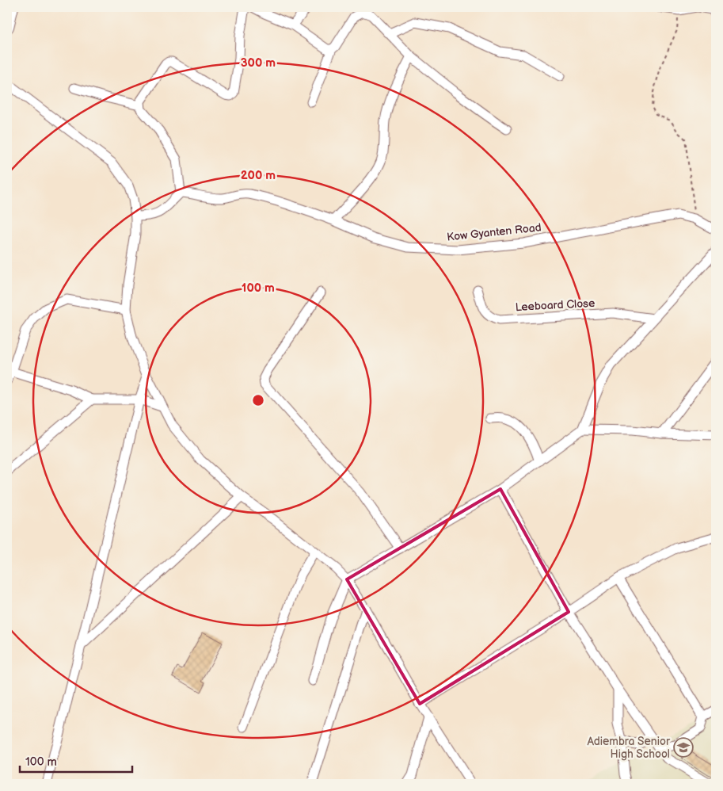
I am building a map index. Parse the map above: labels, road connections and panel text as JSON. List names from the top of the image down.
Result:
{
  "streets": {
    "street": ["Kow Gyanten Road", "Leeboard Close"]
  },
  "places": {
    "school or university": ["Adiembra Senior High School"]
  },
  "scale_bar": "100 m",
  "rings": ["300 m", "200 m", "100 m"]
}
